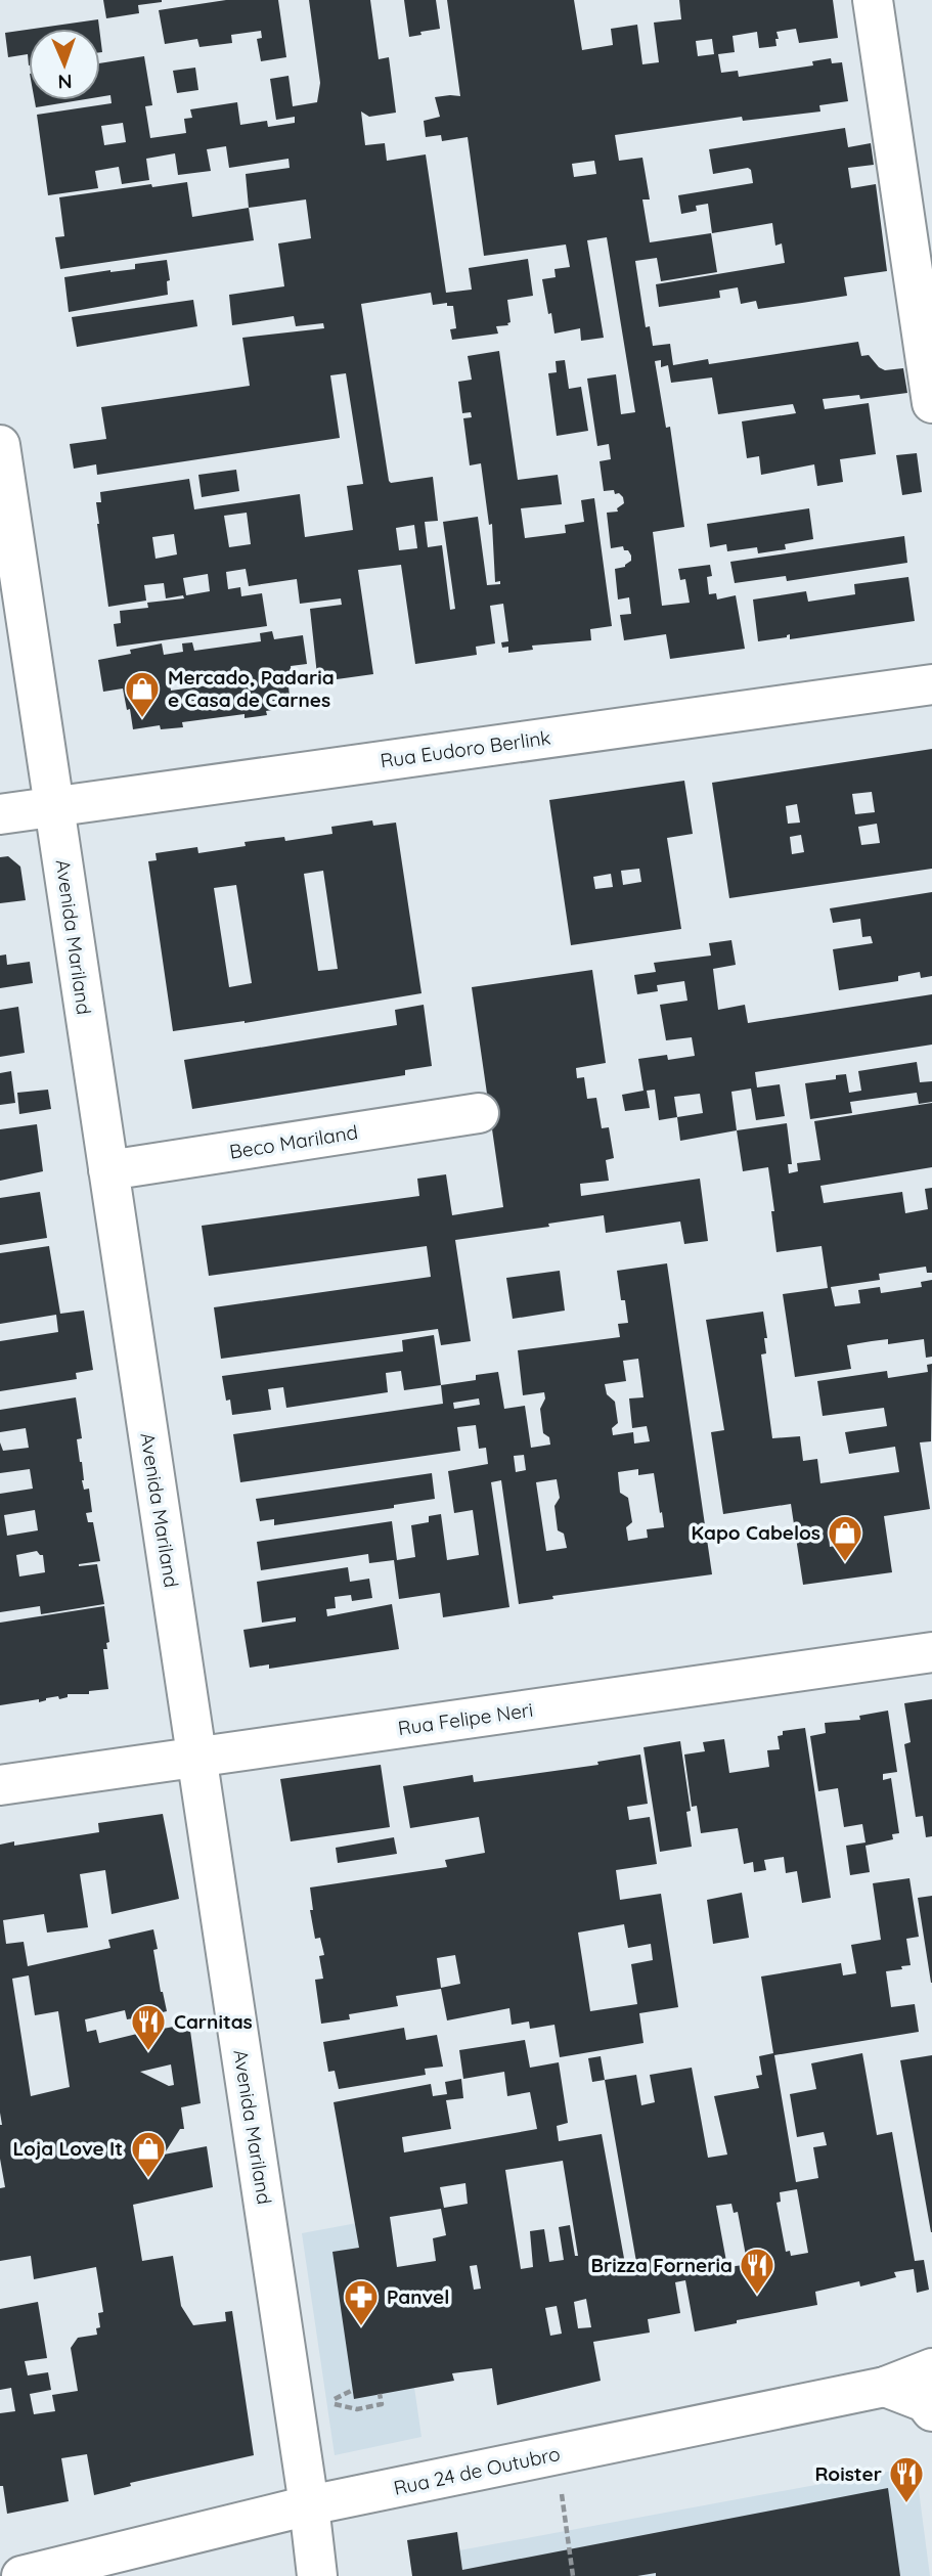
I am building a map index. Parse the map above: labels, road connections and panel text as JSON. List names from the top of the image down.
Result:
{
  "streets": {
    "street": [
      "Rua Eudoro Berlink",
      "Avenida Mariland",
      "Beco Mariland",
      "Rua Felipe Neri",
      "Rua 24 de Outubro"
    ]
  },
  "crossings": [
    ["Rua Eudoro Berlink", "Avenida Mariland"],
    ["Avenida Mariland", "Beco Mariland"],
    ["Avenida Mariland", "Rua Felipe Neri"],
    ["Avenida Mariland", "Rua 24 de Outubro"]
  ],
  "places": {
    "shop": ["Mercado, Padaria e Casa de Carnes", "Kapo Cabelos", "Loja Love It"],
    "restaurant": ["Carnitas", "Brizza Forneria", "Roister"],
    "pharmacy": ["Panvel"]
  },
  "north": "bottom"
}
